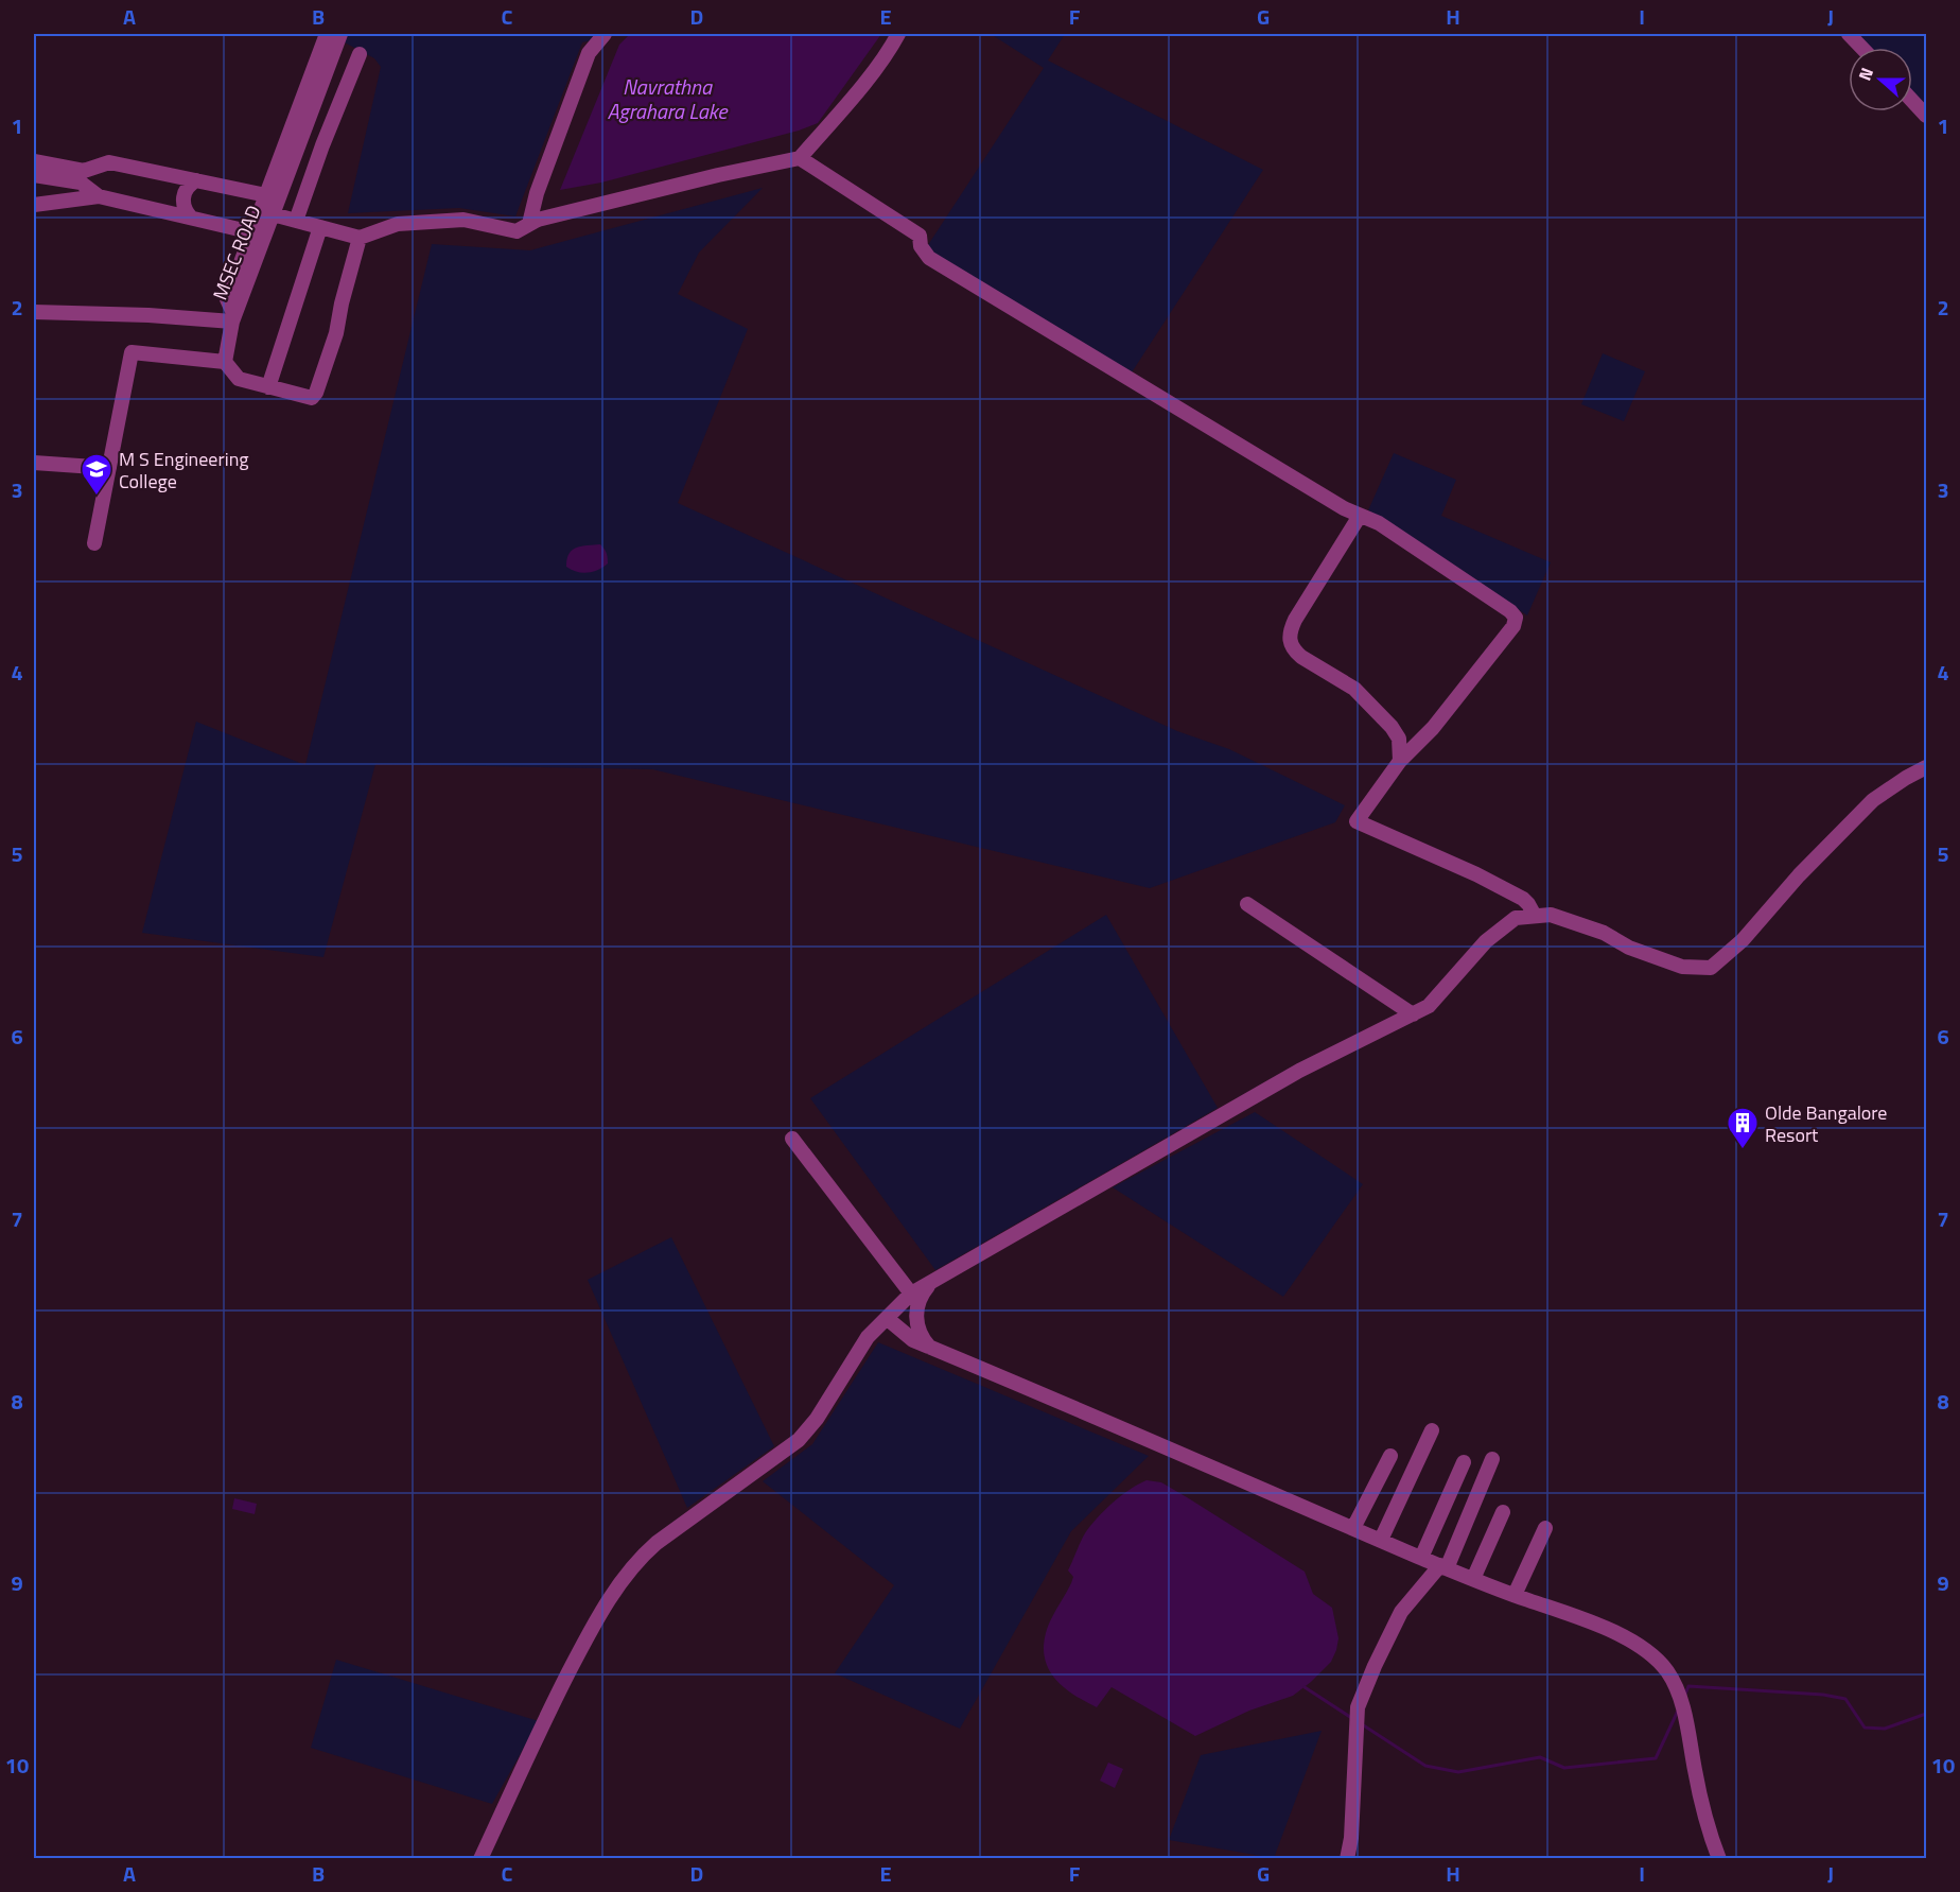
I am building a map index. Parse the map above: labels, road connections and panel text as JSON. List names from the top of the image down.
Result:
{
  "streets": {
    "street": ["MSEC ROAD"]
  },
  "water": ["Navrathna Agrahara Lake"],
  "places": {
    "school or university": ["M S Engineering College"],
    "building": ["Olde Bangalore Resort"]
  },
  "north": "left",
  "grid": {
    "columns": [
      "A",
      "B",
      "C",
      "D",
      "E",
      "F",
      "G",
      "H",
      "I",
      "J"
    ],
    "rows": [
      "1",
      "2",
      "3",
      "4",
      "5",
      "6",
      "7",
      "8",
      "9",
      "10"
    ]
  }
}
